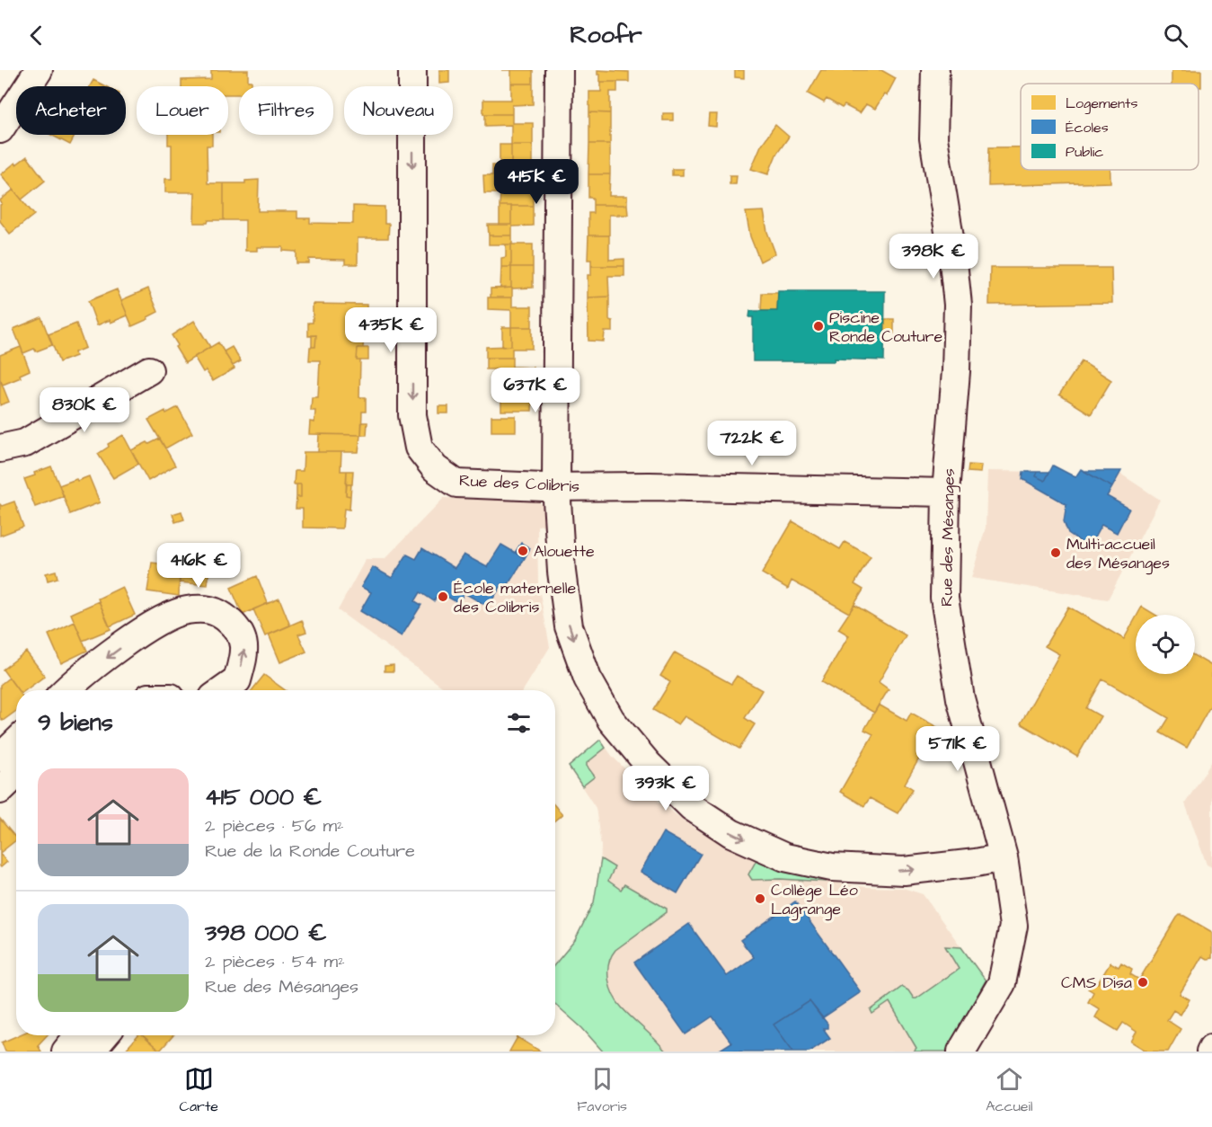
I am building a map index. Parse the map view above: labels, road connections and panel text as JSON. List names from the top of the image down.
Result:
{
  "streets": {
    "street": ["Rue des Colibris", "Rue des Mésanges"]
  },
  "crossings": [
    ["Rue des Colibris", "Rue des Mésanges"]
  ],
  "places": [
    "Piscine Ronde Couture",
    "Alouette",
    "Multi-accueil des Mésanges",
    "École maternelle des Colibris",
    "Collège Léo Lagrange",
    "CMS Disa"
  ],
  "legend": ["Logements", "Écoles", "Public"],
  "page": {
    "header": "Roofr",
    "chip": [
      "Acheter",
      "Louer",
      "Filtres",
      "Nouveau"
    ],
    "price": [
      "415K €",
      "398K €",
      "435K €",
      "637K €",
      "830K €",
      "722K €",
      "416K €",
      "571K €",
      "393K €"
    ],
    "heading": "9 biens",
    "list": [
      {
        "name": "415 000 €",
        "note": "2 pièces · 56 m² · Rue de la Ronde Couture"
      },
      {
        "name": "398 000 €",
        "note": "2 pièces · 54 m² · Rue des Mésanges"
      }
    ],
    "tabs": ["Carte", "Favoris", "Accueil"]
  }
}
